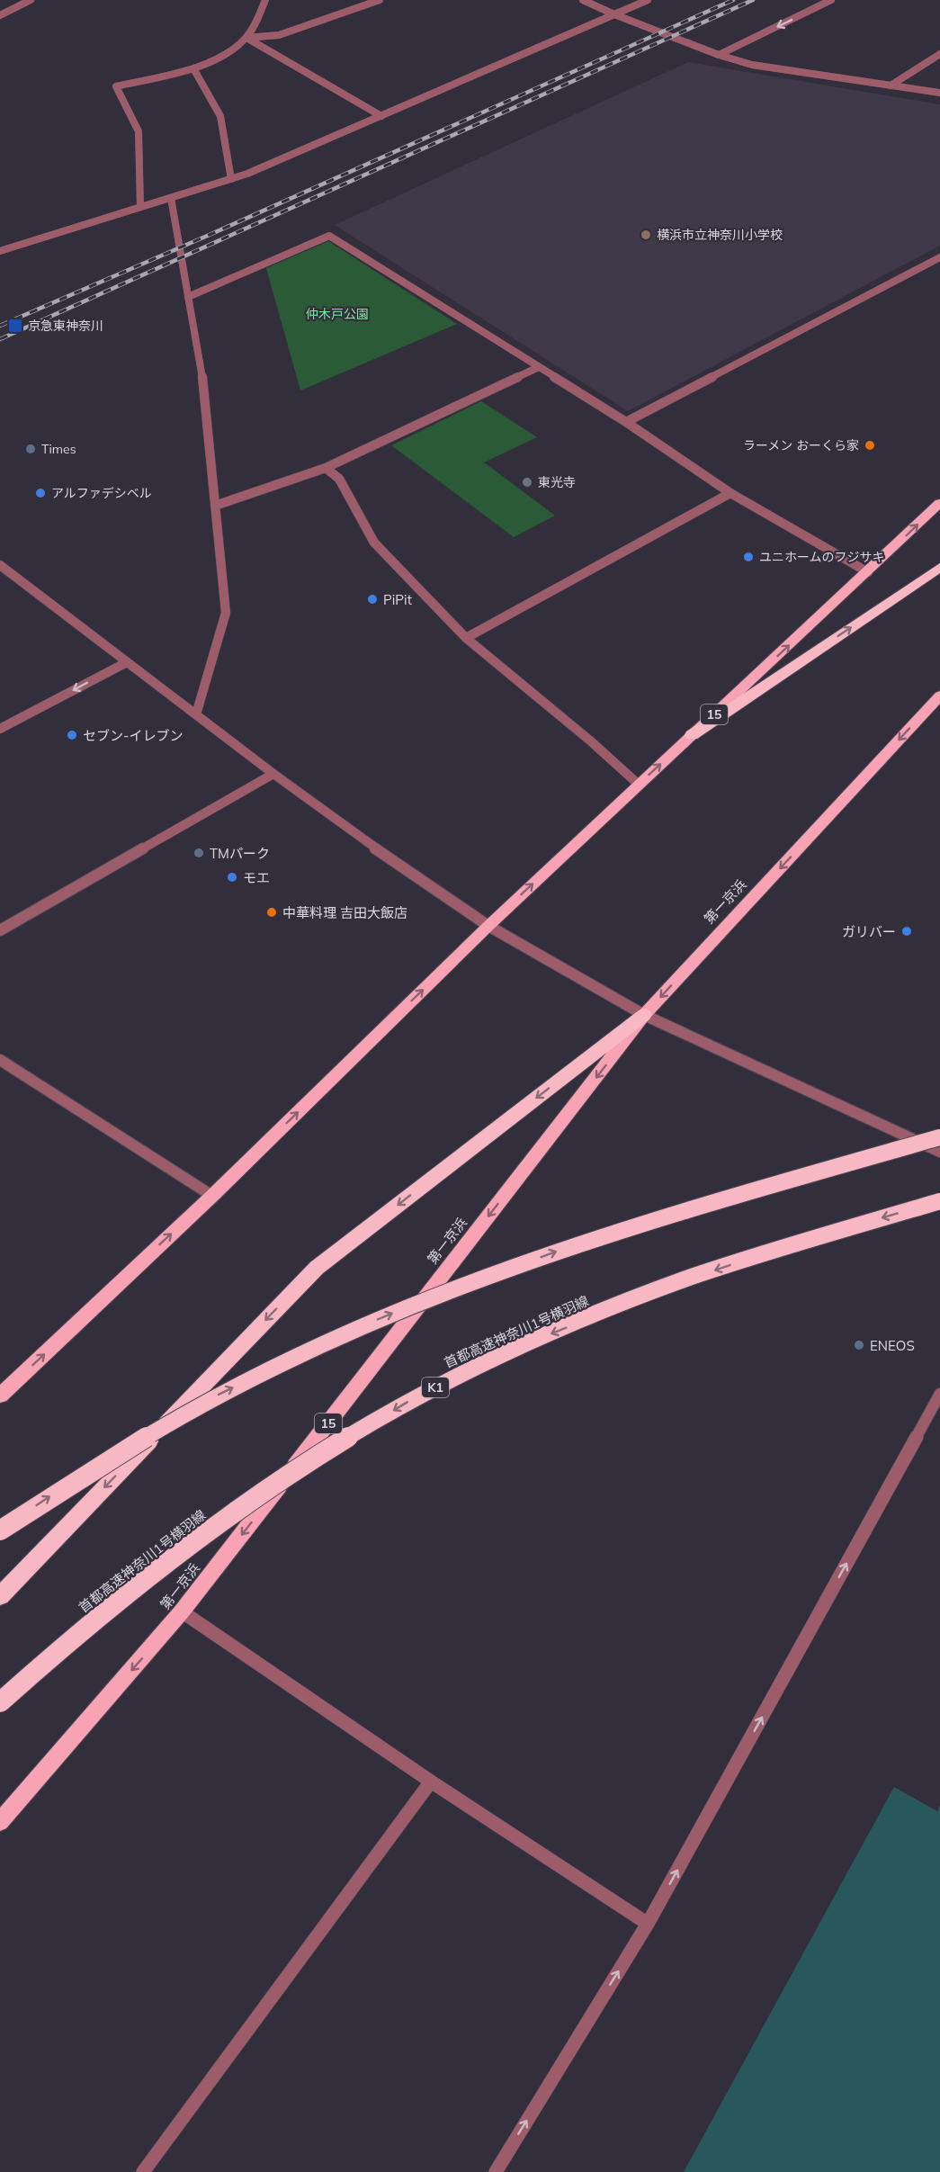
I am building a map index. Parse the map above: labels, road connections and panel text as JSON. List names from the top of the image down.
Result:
{
  "streets": {
    "highway": [
      "15",
      "第一京浜",
      "首都高速神奈川1号横羽線",
      "K1"
    ]
  },
  "parks": ["仲木戸公園"],
  "places": {
    "other": [
      "横浜市立神奈川小学校",
      "ラーメン おーくら家",
      "Times",
      "東光寺",
      "アルファデシベル",
      "ユニホームのフジサキ",
      "PiPit",
      "セブン-イレブン",
      "TMパーク",
      "モエ",
      "中華料理 吉田大飯店",
      "ガリバー",
      "ENEOS"
    ],
    "transit": ["京急東神奈川"]
  }
}
